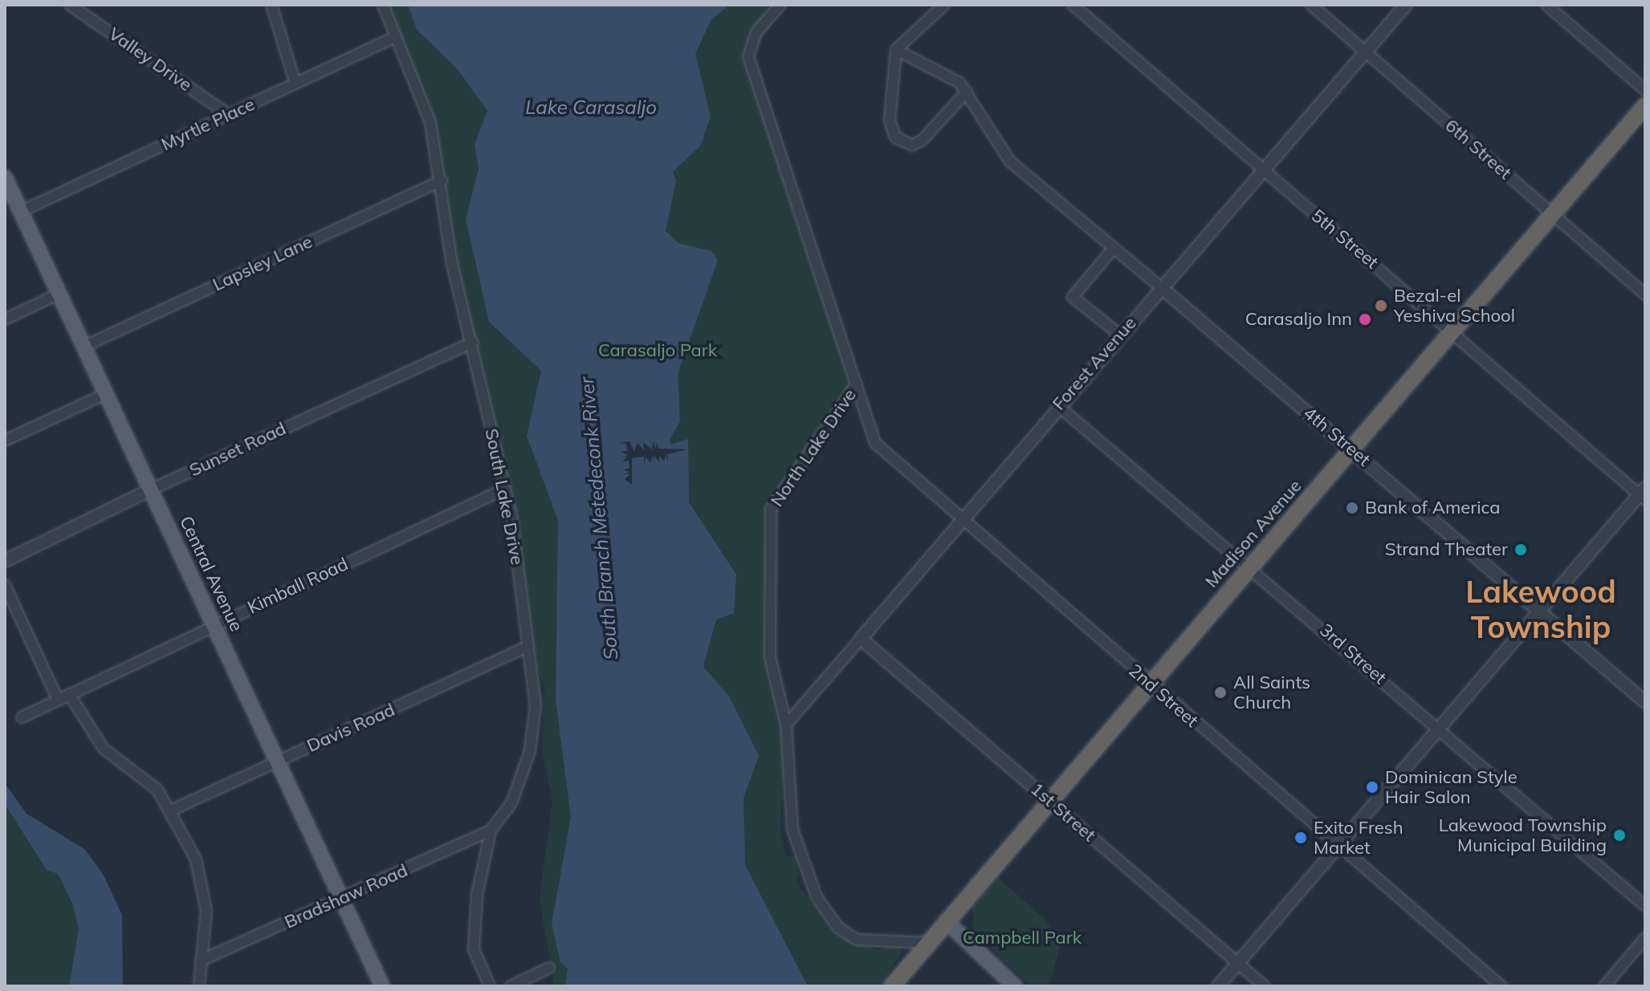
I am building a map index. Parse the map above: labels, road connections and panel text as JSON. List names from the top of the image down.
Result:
{
  "streets": {
    "highway": ["Madison Avenue"],
    "main road": ["Central Avenue"],
    "street": [
      "Valley Drive",
      "Myrtle Place",
      "6th Street",
      "5th Street",
      "Lapsley Lane",
      "Forest Avenue",
      "4th Street",
      "North Lake Drive",
      "Sunset Road",
      "South Lake Drive",
      "Kimball Road",
      "3rd Street",
      "2nd Street",
      "Davis Road",
      "1st Street",
      "Bradshaw Road"
    ]
  },
  "crossings": [
    ["Valley Drive", "Myrtle Place"],
    ["Myrtle Place", "South Lake Drive"],
    ["Myrtle Place", "Central Avenue"],
    ["6th Street", "Forest Avenue"],
    ["6th Street", "Madison Avenue"],
    ["5th Street", "Forest Avenue"],
    ["5th Street", "Madison Avenue"],
    ["Lapsley Lane", "South Lake Drive"],
    ["Lapsley Lane", "Central Avenue"],
    ["Forest Avenue", "4th Street"],
    ["Forest Avenue", "North Lake Drive"],
    ["Forest Avenue", "3rd Street"],
    ["Forest Avenue", "2nd Street"],
    ["Forest Avenue", "1st Street"],
    ["4th Street", "Madison Avenue"],
    ["North Lake Drive", "Madison Avenue"],
    ["North Lake Drive", "2nd Street"],
    ["Sunset Road", "South Lake Drive"],
    ["Sunset Road", "Central Avenue"],
    ["South Lake Drive", "Kimball Road"],
    ["South Lake Drive", "Davis Road"],
    ["South Lake Drive", "Bradshaw Road"],
    ["Madison Avenue", "3rd Street"],
    ["Madison Avenue", "2nd Street"],
    ["Madison Avenue", "1st Street"],
    ["Central Avenue", "Kimball Road"],
    ["Central Avenue", "Davis Road"],
    ["Central Avenue", "Bradshaw Road"]
  ],
  "districts": ["Lakewood Township"],
  "water": ["Lake Carasaljo", "South Branch Metedeconk River"],
  "parks": ["Carasaljo Park", "Campbell Park"],
  "places": [
    "Bezal-el Yeshiva School",
    "Carasaljo Inn",
    "Bank of America",
    "Strand Theater",
    "All Saints Church",
    "Dominican Style Hair Salon",
    "Lakewood Township Municipal Building",
    "Exito Fresh Market"
  ]
}
